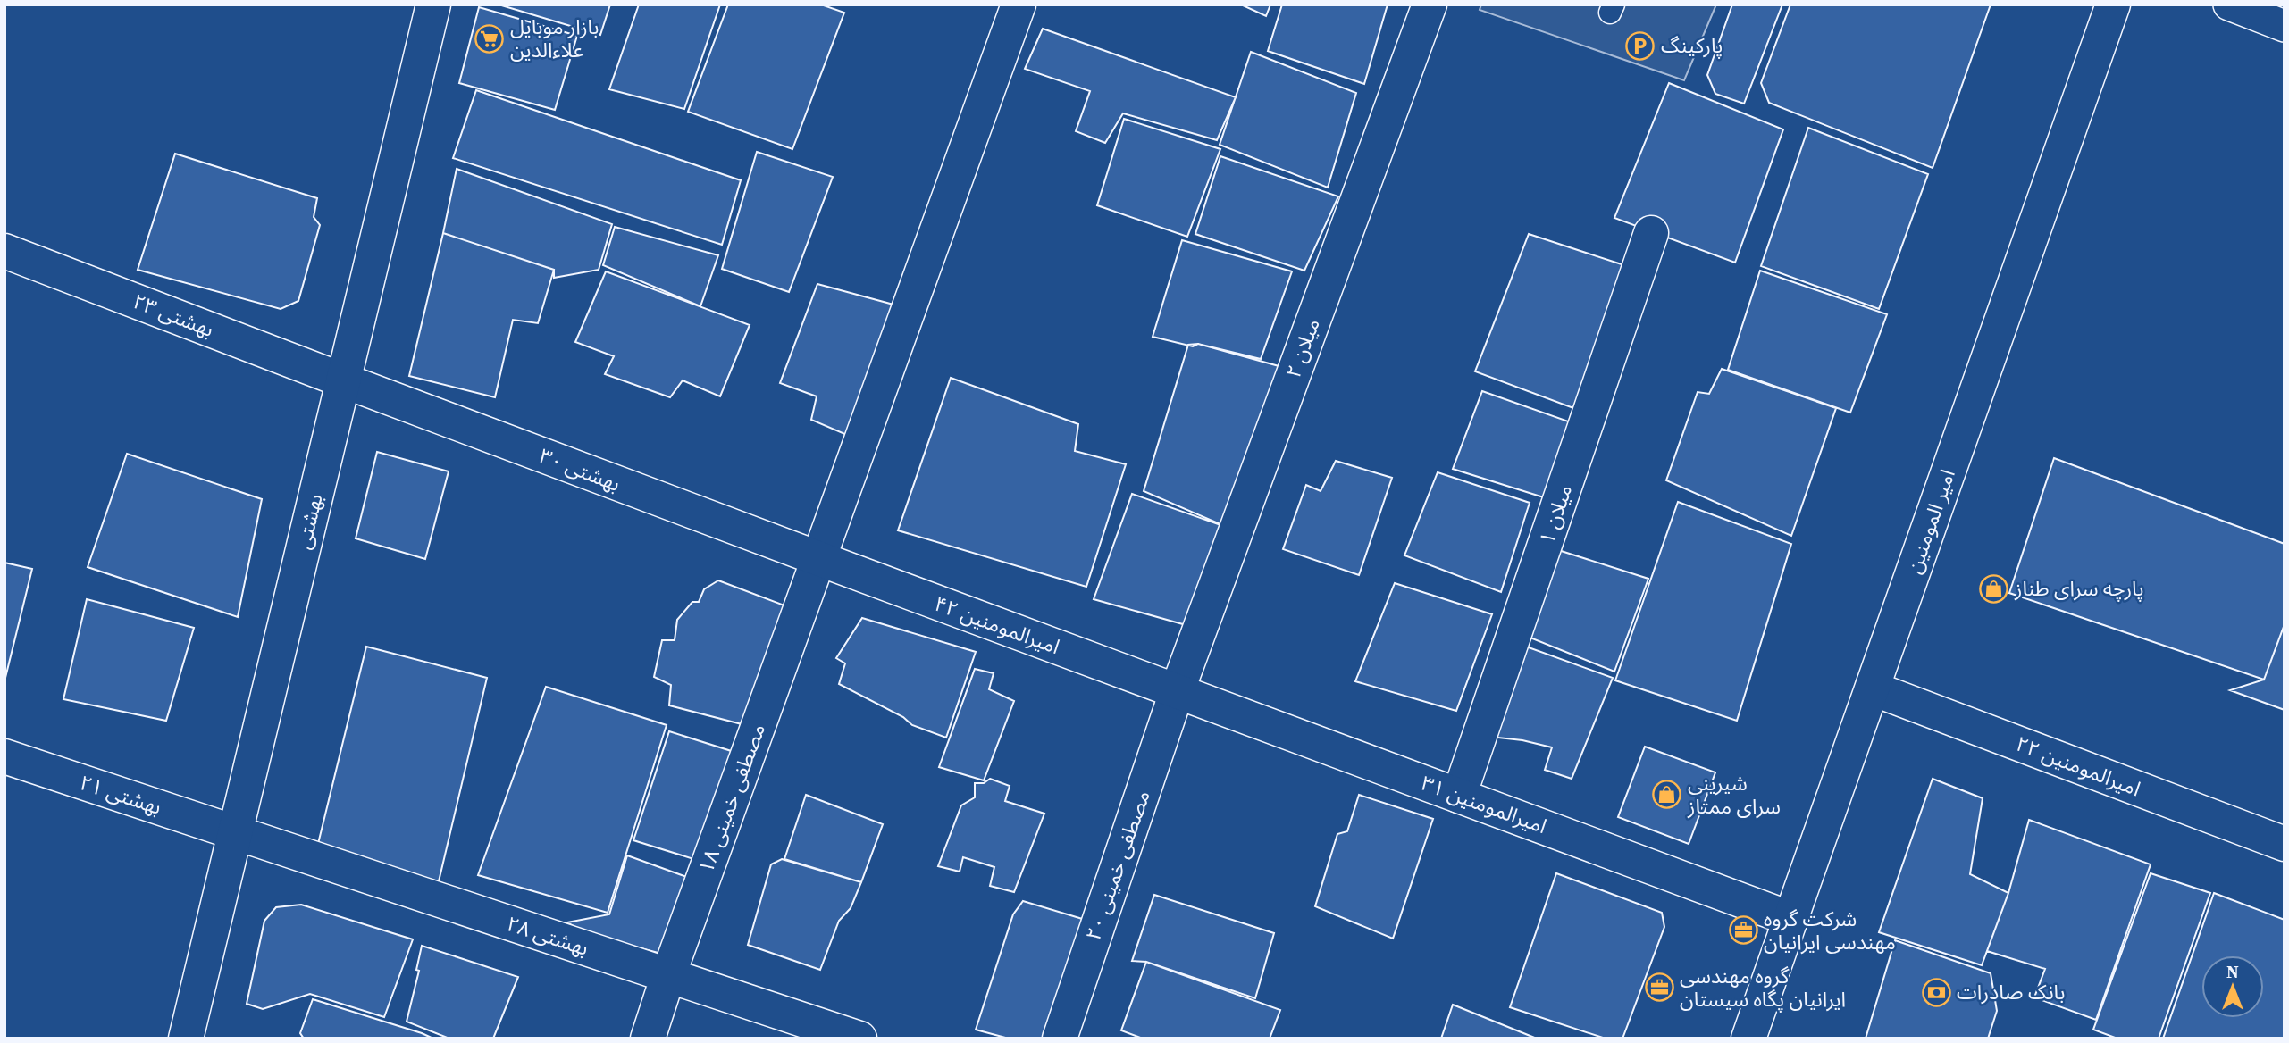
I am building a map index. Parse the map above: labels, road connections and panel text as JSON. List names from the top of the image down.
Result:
{
  "streets": {
    "street": [
      "بهشتی ۲۳",
      "میلان ۲",
      "بهشتی ۳۰",
      "میلان ۱",
      "بهشتی",
      "امیر المومنین",
      "امیرالمومنین ۴۲",
      "امیرالمومنین ۲۲",
      "بهشتی ۲۱",
      "مصطفی خمینی ۱۸",
      "امیرالمومنین ۳۱",
      "مصطفی خمینی ۲۰",
      "بهشتی ۲۸"
    ]
  },
  "crossings": [
    ["بهشتی ۲۳", "بهشتی ۳۰"],
    ["بهشتی ۲۳", "بهشتی"],
    ["میلان ۲", "امیرالمومنین ۴۲"],
    ["میلان ۲", "امیرالمومنین ۳۱"],
    ["میلان ۲", "مصطفی خمینی ۲۰"],
    ["بهشتی ۳۰", "بهشتی"],
    ["بهشتی ۳۰", "امیرالمومنین ۴۲"],
    ["بهشتی ۳۰", "مصطفی خمینی ۱۸"],
    ["میلان ۱", "امیرالمومنین ۳۱"],
    ["بهشتی", "بهشتی ۲۱"],
    ["بهشتی", "بهشتی ۲۸"],
    ["امیر المومنین", "امیرالمومنین ۲۲"],
    ["امیر المومنین", "امیرالمومنین ۳۱"],
    ["امیرالمومنین ۴۲", "مصطفی خمینی ۱۸"],
    ["امیرالمومنین ۴۲", "امیرالمومنین ۳۱"],
    ["امیرالمومنین ۴۲", "مصطفی خمینی ۲۰"],
    ["بهشتی ۲۱", "بهشتی ۲۸"],
    ["مصطفی خمینی ۱۸", "بهشتی ۲۸"],
    ["امیرالمومنین ۳۱", "مصطفی خمینی ۲۰"]
  ],
  "places": {
    "supermarket": ["بازار موبایل علاءالدین"],
    "parking": ["پارکینگ"],
    "shop": ["پارچه سرای طناز", "شیرینی سرای ممتاز"],
    "office": ["شرکت گروه مهندسی ایرانیان", "گروه مهندسی ایرانیان پگاه سیستان"],
    "bank": ["بانک صادرات"]
  },
  "north": "top"
}
